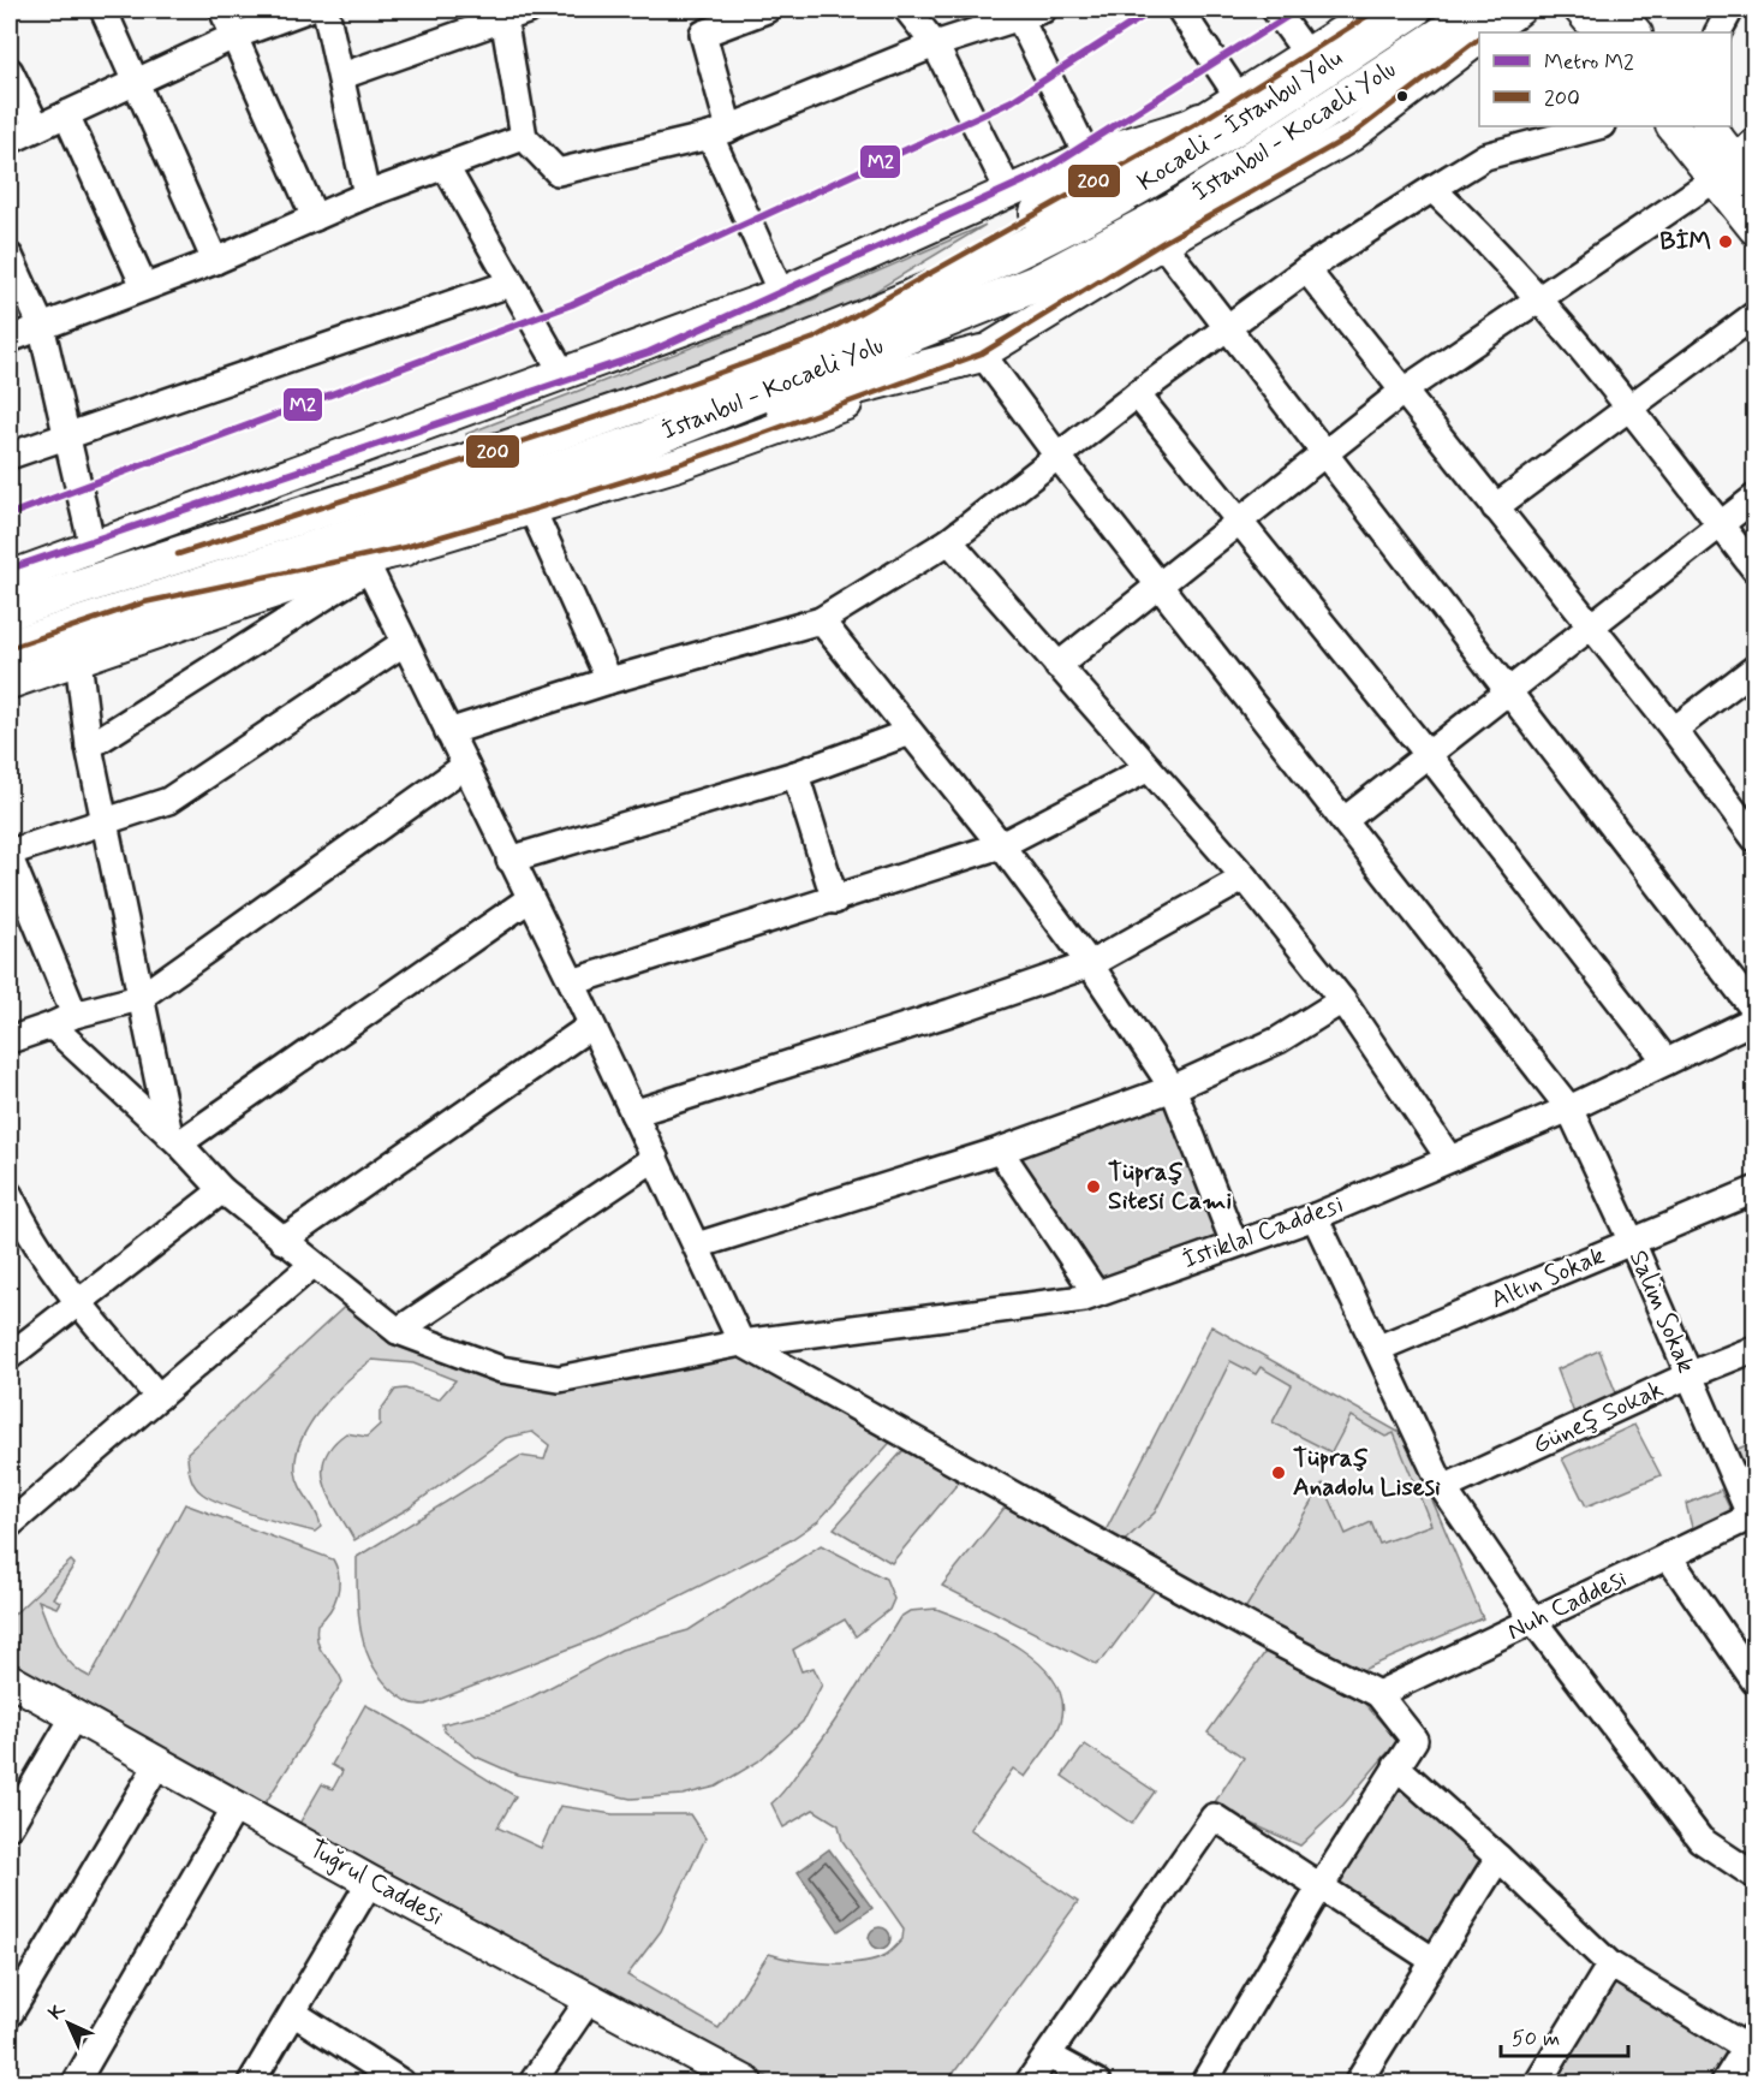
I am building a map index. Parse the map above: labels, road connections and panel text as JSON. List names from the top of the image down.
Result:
{
  "streets": {
    "highway": ["Kocaeli - İstanbul Yolu", "İstanbul - Kocaeli Yolu"],
    "main road": ["Tuğrul Caddesi"],
    "street": [
      "İstiklal Caddesi",
      "Altın Sokak",
      "Salim Sokak",
      "Güneş Sokak",
      "Nuh Caddesi"
    ]
  },
  "crossings": [
    ["İstiklal Caddesi", "Salim Sokak"],
    ["Altın Sokak", "Salim Sokak"],
    ["Salim Sokak", "Güneş Sokak"],
    ["Salim Sokak", "Nuh Caddesi"]
  ],
  "places": ["BİM", "Tüpraş Sitesi Cami", "Tüpraş Anadolu Lisesi"],
  "lines": ["metro line M2", "transit line 200"],
  "legend": ["Metro M2", "200"],
  "scale_bar": "50 m",
  "north": "top left"
}
